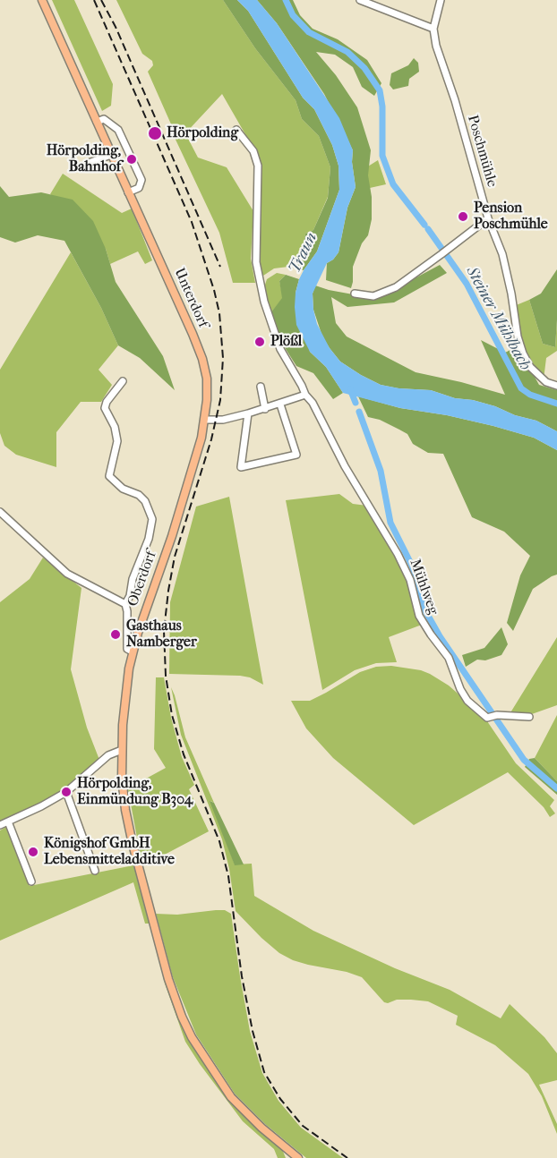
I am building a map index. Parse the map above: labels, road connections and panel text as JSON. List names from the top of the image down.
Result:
{
  "streets": {
    "main road": ["Unterdorf", "Oberdorf"],
    "street": ["Poschmühle", "Mühlweg"]
  },
  "crossings": [
    ["Unterdorf", "Oberdorf"]
  ],
  "water": ["Traun", "Steiner Mühlbach"],
  "places": [
    "Hörpolding",
    "Hörpolding, Bahnhof",
    "Pension Poschmühle",
    "Plößl",
    "Gasthaus Namberger",
    "Hörpolding, Einmündung B304",
    "Königshof GmbH Lebensmitteladditive"
  ]
}
